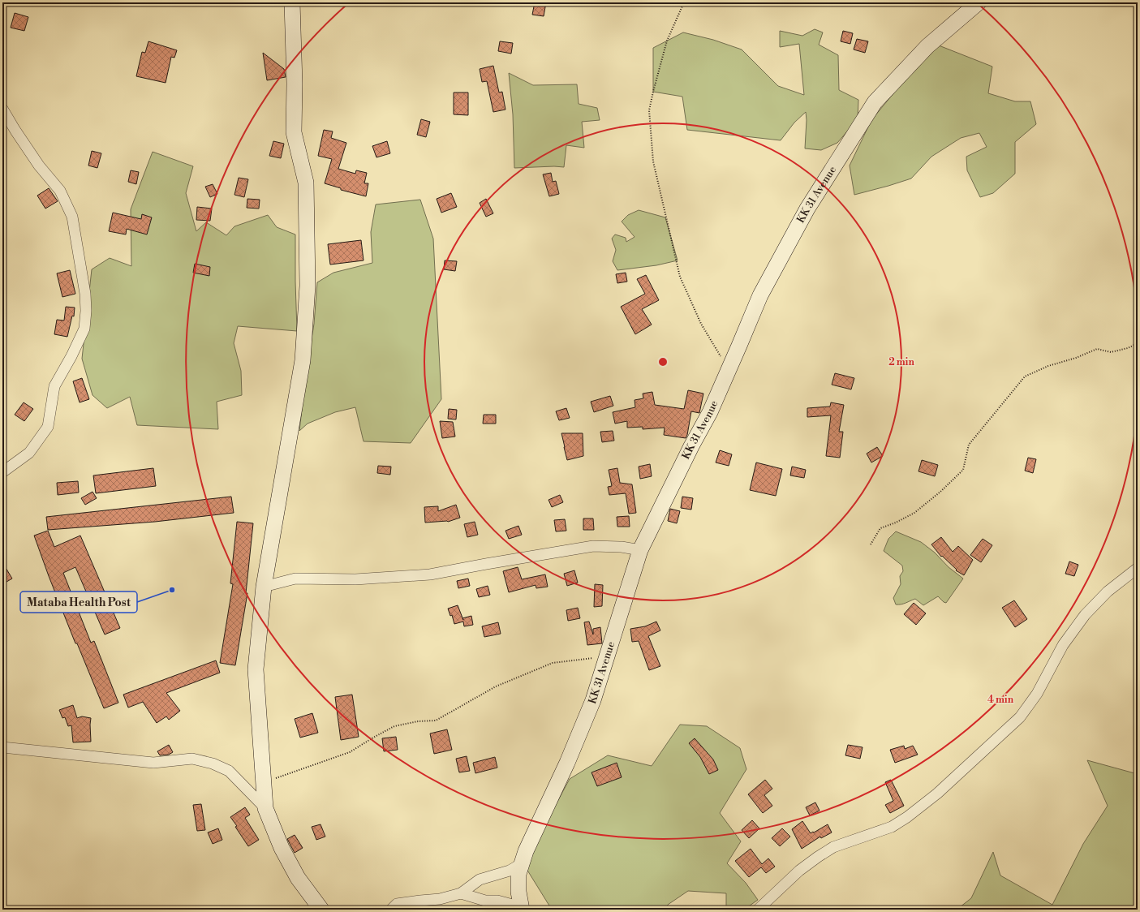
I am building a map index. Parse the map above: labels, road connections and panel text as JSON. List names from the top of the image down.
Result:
{
  "streets": {
    "street": ["KK 31 Avenue"]
  },
  "places": ["Mataba Health Post"],
  "rings": ["2 min", "4 min"]
}
